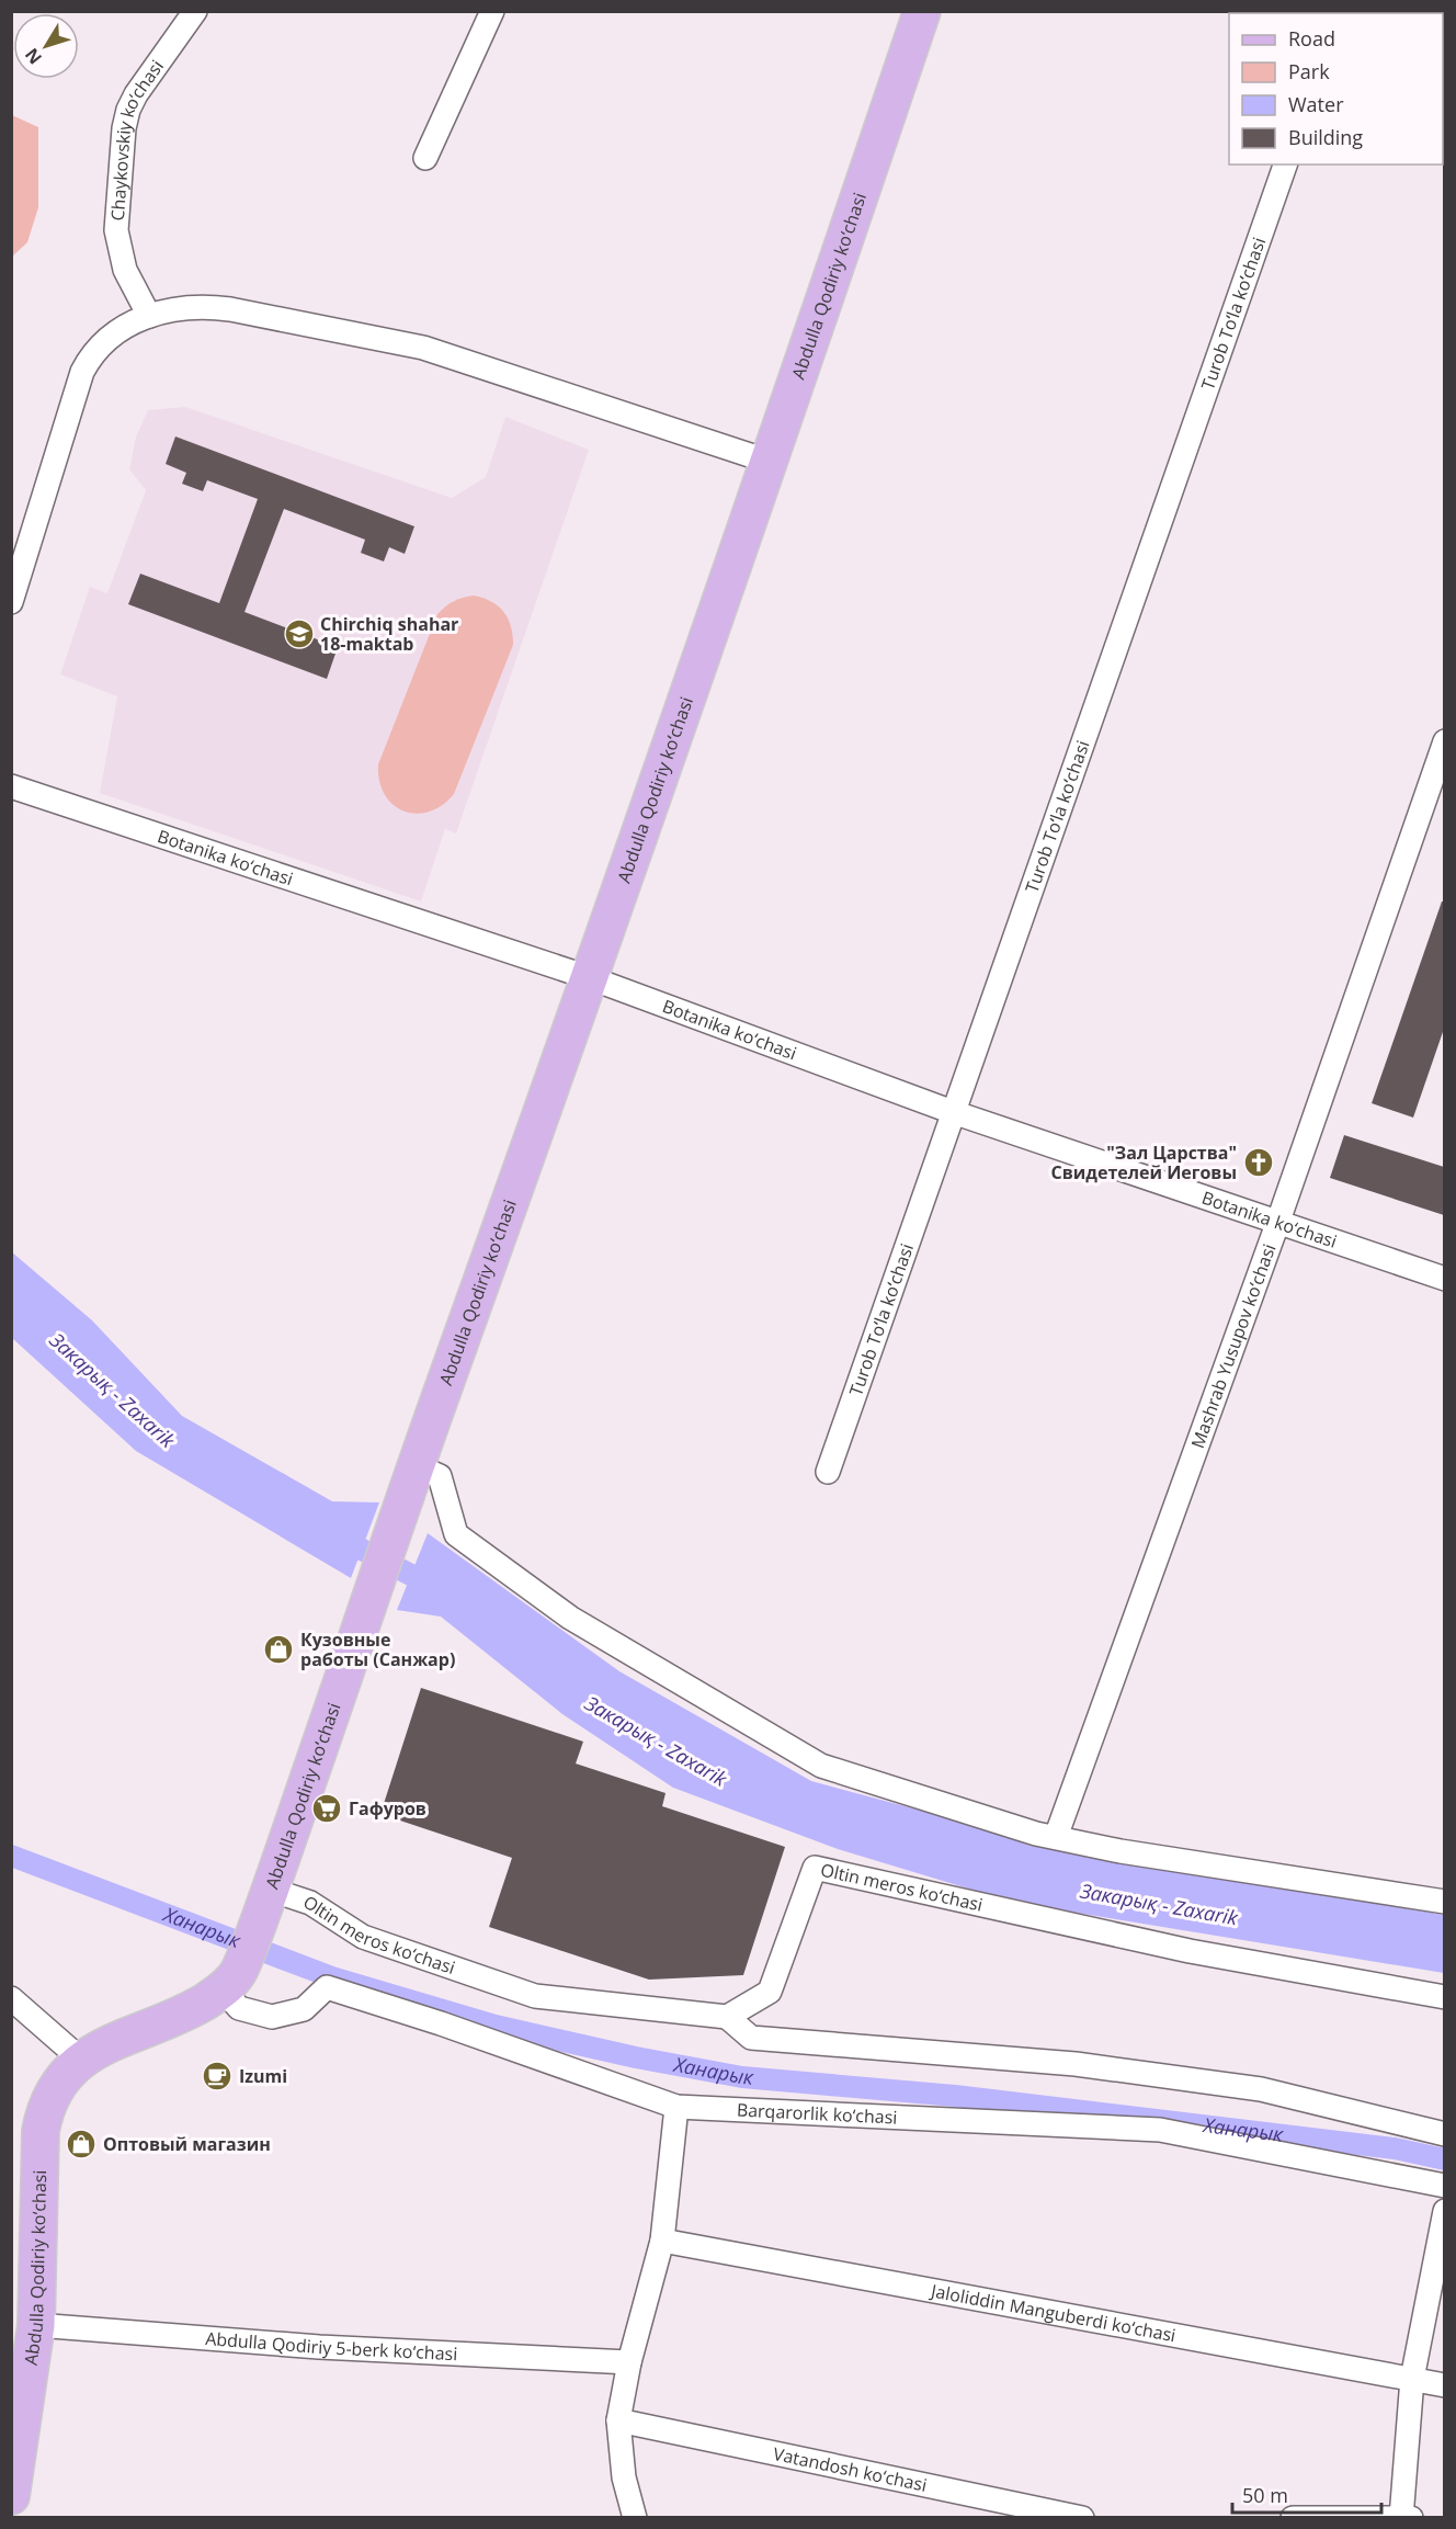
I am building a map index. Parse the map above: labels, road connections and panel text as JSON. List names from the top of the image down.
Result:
{
  "streets": {
    "main road": ["Abdulla Qodiriy ko‘chasi"],
    "street": [
      "Chaykovskiy ko‘chasi",
      "Turob To‘la ko‘chasi",
      "Botanika ko‘chasi",
      "Mashrab Yusupov ko‘chasi",
      "Oltin meros ko‘chasi",
      "Barqarorlik ko‘chasi",
      "Jaloliddin Manguberdi ko‘chasi",
      "Abdulla Qodiriy 5-berk ko‘chasi",
      "Vatandosh ko‘chasi"
    ]
  },
  "crossings": [
    ["Abdulla Qodiriy ko‘chasi", "Botanika ko‘chasi"],
    ["Abdulla Qodiriy ko‘chasi", "Oltin meros ko‘chasi"],
    ["Abdulla Qodiriy ko‘chasi", "Barqarorlik ko‘chasi"],
    ["Abdulla Qodiriy ko‘chasi", "Abdulla Qodiriy 5-berk ko‘chasi"],
    ["Turob To‘la ko‘chasi", "Botanika ko‘chasi"],
    ["Botanika ko‘chasi", "Mashrab Yusupov ko‘chasi"]
  ],
  "water": ["Закарық - Zaxarik", "Ханарык"],
  "places": {
    "school or university": ["Chirchiq shahar 18-maktab"],
    "church": ["\"Зал Царства\" Свидетелей Иеговы"],
    "shop": ["Кузовные работы (Санжар)", "Оптовый магазин"],
    "supermarket": ["Гафуров"],
    "cafe": ["Izumi"]
  },
  "legend": [
    "Road",
    "Park",
    "Water",
    "Building"
  ],
  "scale_bar": "50 m",
  "north": "bottom left"
}
